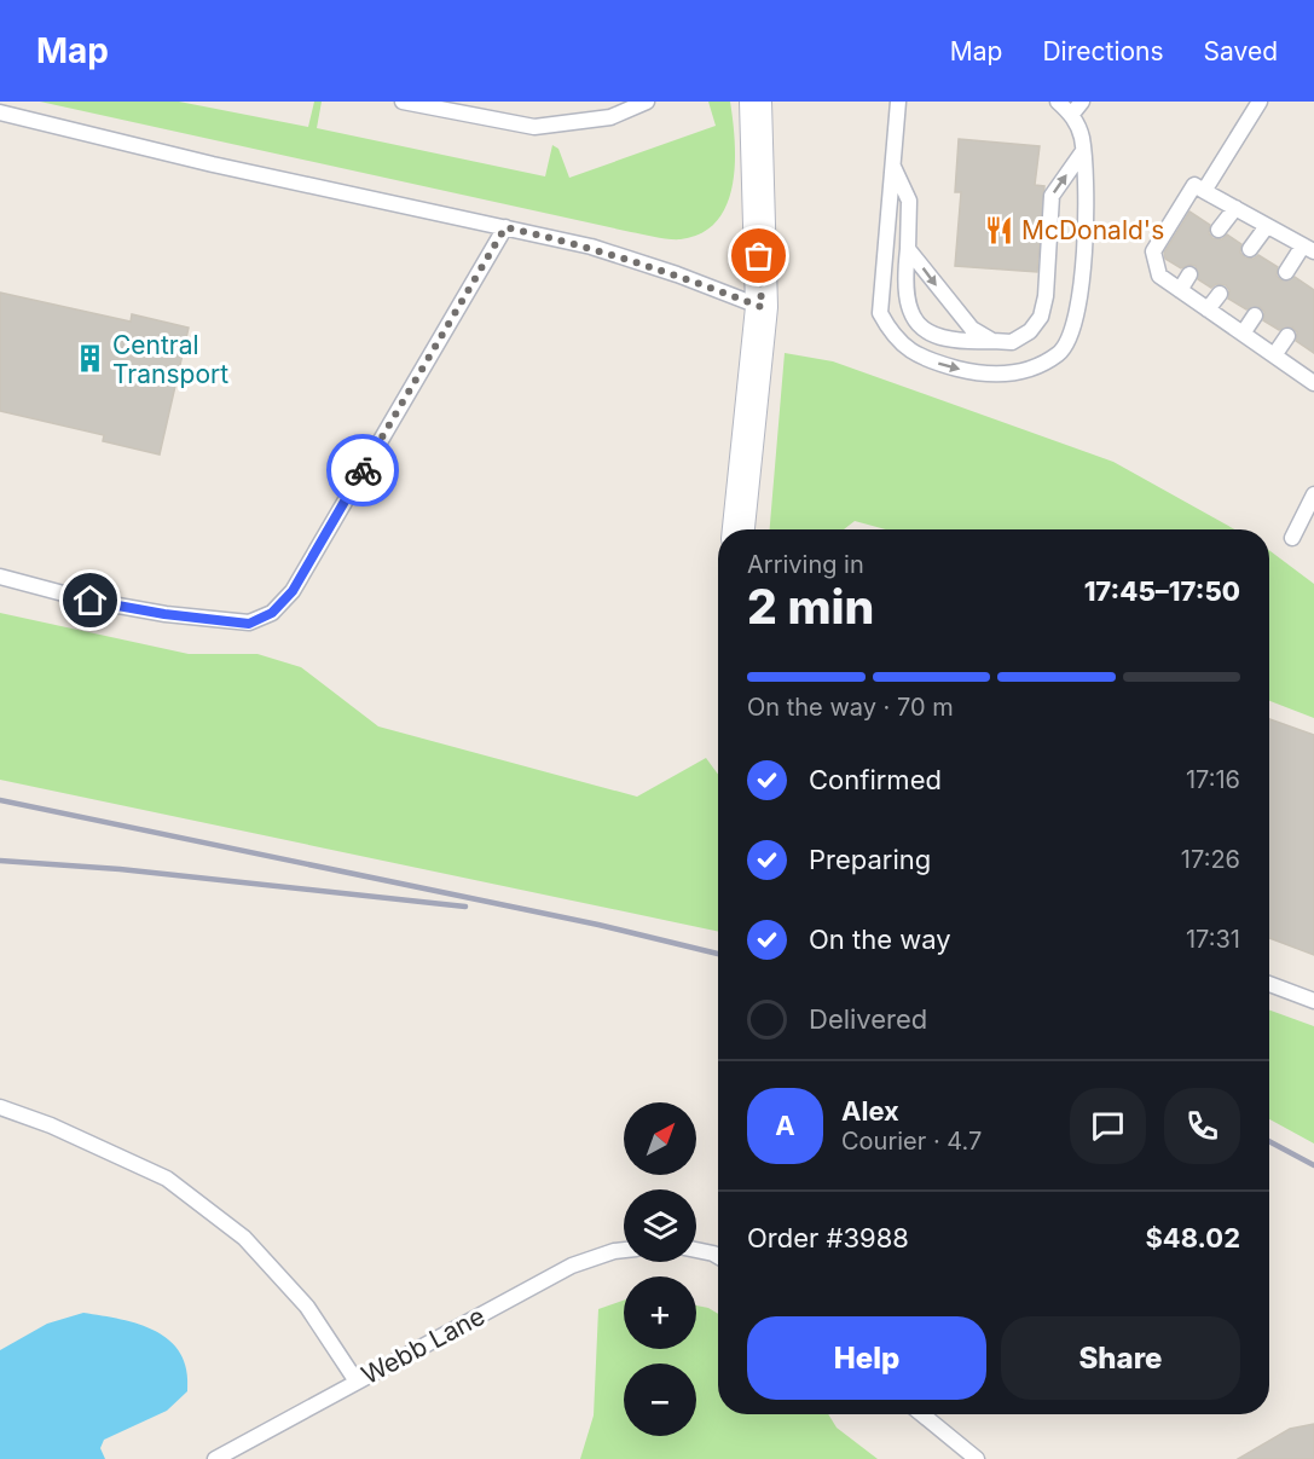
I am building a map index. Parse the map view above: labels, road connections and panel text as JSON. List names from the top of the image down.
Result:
{
  "streets": {
    "lane": ["Webb Lane"]
  },
  "places": {
    "restaurant": ["McDonald's"],
    "building": ["Central Transport"]
  },
  "north": "top right",
  "page": {
    "header": "Map",
    "nav": ["Map", "Directions", "Saved"],
    "heading": ["2 min", "Arriving in", "17:45–17:50"],
    "panel": [
      "Alex",
      "Courier · 4.7",
      "Order #3988",
      "$48.02"
    ],
    "bar": "On the way · 70 m",
    "list": [
      ["Confirmed", "17:16"],
      ["Preparing", "17:26"],
      ["On the way", "17:31"],
      "Delivered"
    ],
    "round": "A",
    "map_buttons": ["+", "−"],
    "buttons": ["Help", "Share"]
  }
}
